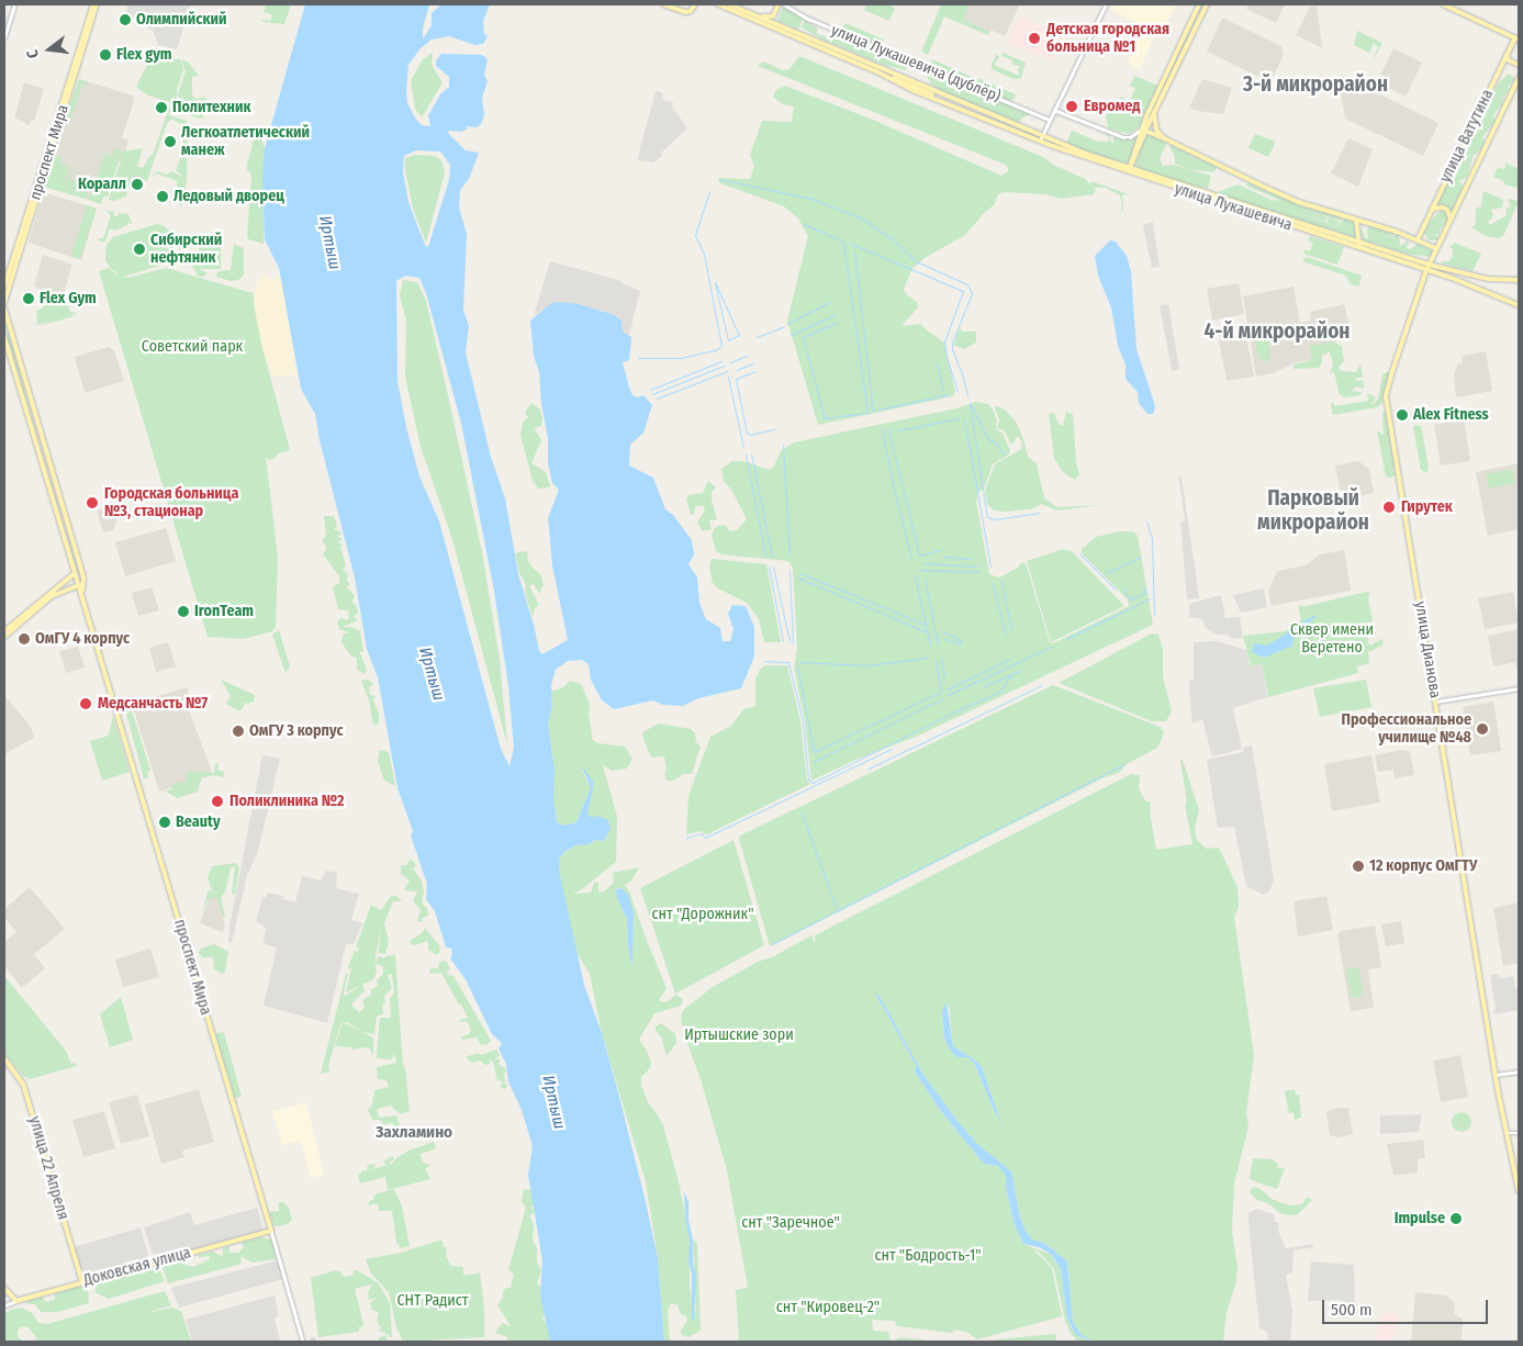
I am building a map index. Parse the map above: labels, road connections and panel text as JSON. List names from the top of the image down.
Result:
{
  "streets": {
    "main road": [
      "улица Ватутина",
      "проспект Мира",
      "улица Лукашевича",
      "улица Дианова",
      "улица 22 Апреля",
      "Доковская улица"
    ],
    "street": ["улица Лукашевича (дублёр)"]
  },
  "crossings": [
    ["улица Ватутина", "улица Лукашевича"],
    ["улица Ватутина", "улица Дианова"],
    ["проспект Мира", "Доковская улица"],
    ["улица Лукашевича", "улица Дианова"],
    ["улица 22 Апреля", "Доковская улица"]
  ],
  "districts": [
    "3-й микрорайон",
    "4-й микрорайон",
    "Парковый микрорайон",
    "Захламино"
  ],
  "water": ["Иртыш"],
  "parks": [
    "Советский парк",
    "Сквер имени Веретено",
    "снт \"Дорожник\"",
    "Иртышские зори",
    "снт \"Заречное\"",
    "снт \"Бодрость-1\"",
    "СНТ Радист",
    "снт \"Кировец-2\""
  ],
  "places": [
    "Олимпийский",
    "Детская городская больница №1",
    "Flex gym",
    "Евромед",
    "Политехник",
    "Легкоатлетический манеж",
    "Коралл",
    "Ледовый дворец",
    "Сибирский нефтяник",
    "Flex Gym",
    "Alex Fitness",
    "Городская больница №3, стационар",
    "Гирутек",
    "IronTeam",
    "ОмГУ 4 корпус",
    "Медсанчасть №7",
    "Профессиональное училище №48",
    "ОмГУ 3 корпус",
    "Поликлиника №2",
    "Beauty",
    "12 корпус ОмГТУ",
    "Impulse"
  ],
  "scale_bar": "500 m",
  "north": "left"
}
